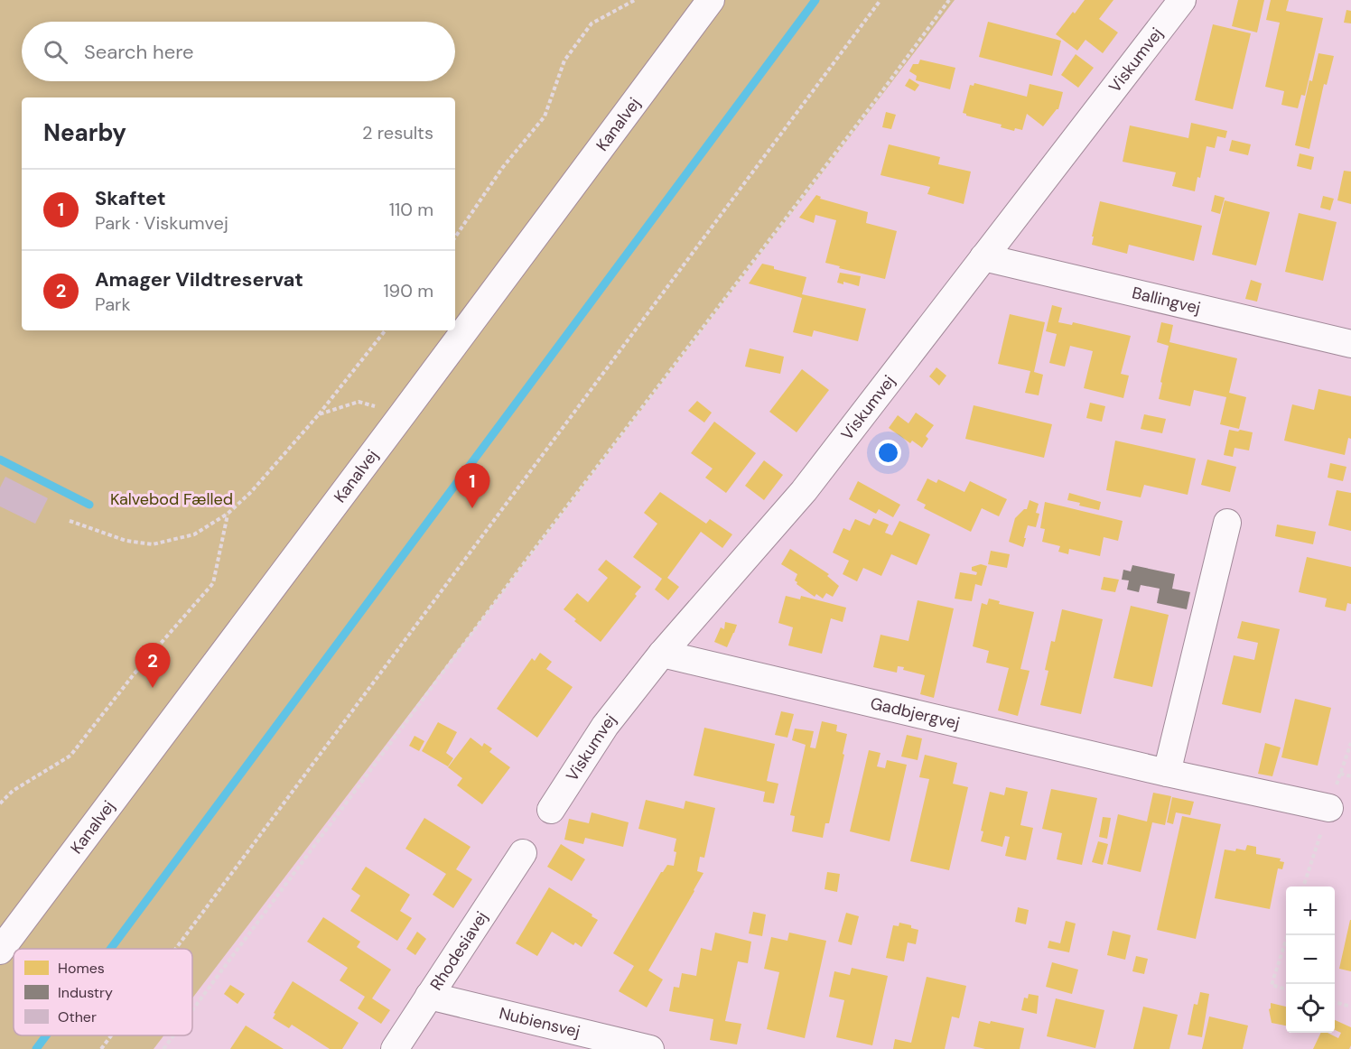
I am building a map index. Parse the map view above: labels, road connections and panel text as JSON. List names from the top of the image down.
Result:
{
  "streets": {
    "street": [
      "Viskumvej",
      "Kanalvej",
      "Ballingvej",
      "Gadbjergvej",
      "Rhodesiavej",
      "Nubiensvej"
    ]
  },
  "crossings": [
    ["Viskumvej", "Ballingvej"],
    ["Viskumvej", "Gadbjergvej"],
    ["Rhodesiavej", "Nubiensvej"]
  ],
  "parks": ["Kalvebod Fælled"],
  "legend": ["Homes", "Industry", "Other"],
  "page": {
    "search": "Search here",
    "heading": ["Nearby", "2 results"],
    "list": [
      {
        "mark": "1",
        "name": "Skaftet",
        "note": "Park · Viskumvej",
        "value": "110 m"
      },
      {
        "mark": "2",
        "name": "Amager Vildtreservat",
        "note": "Park",
        "value": "190 m"
      }
    ],
    "pins": ["1", "2"],
    "map_buttons": ["+", "−"]
  }
}
